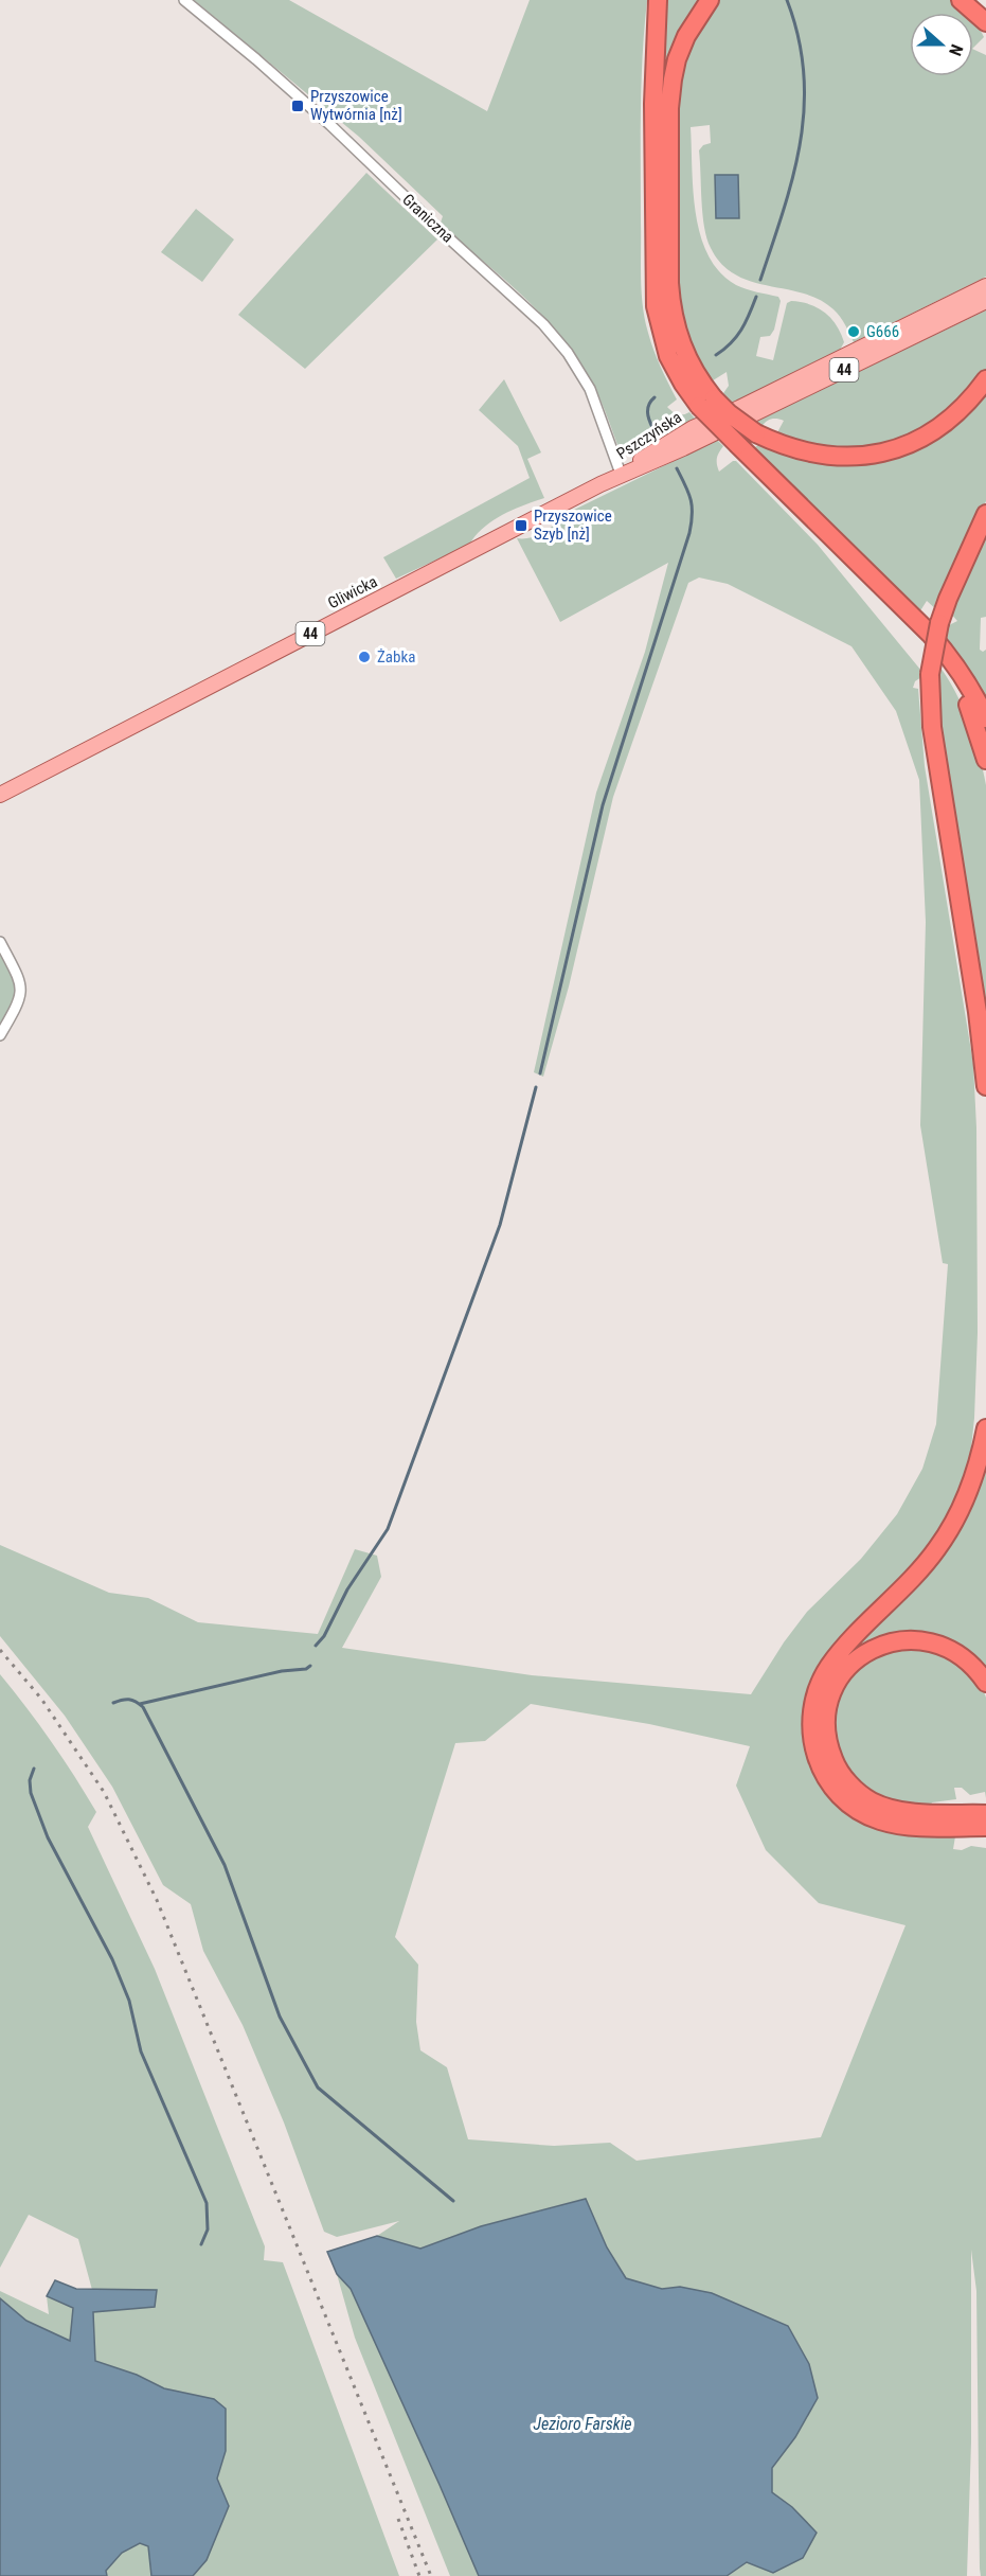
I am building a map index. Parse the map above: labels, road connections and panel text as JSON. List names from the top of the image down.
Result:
{
  "streets": {
    "main road": ["44", "Pszczyńska", "Gliwicka"],
    "street": ["Graniczna"]
  },
  "crossings": [
    ["Graniczna", "Pszczyńska"],
    ["Graniczna", "Gliwicka"],
    ["Pszczyńska", "Gliwicka"]
  ],
  "water": ["Jezioro Farskie"],
  "places": {
    "transit": ["Przyszowice Wytwórnia [nż]", "Przyszowice Szyb [nż]"],
    "other": ["G666", "Żabka"]
  },
  "north": "right"
}
